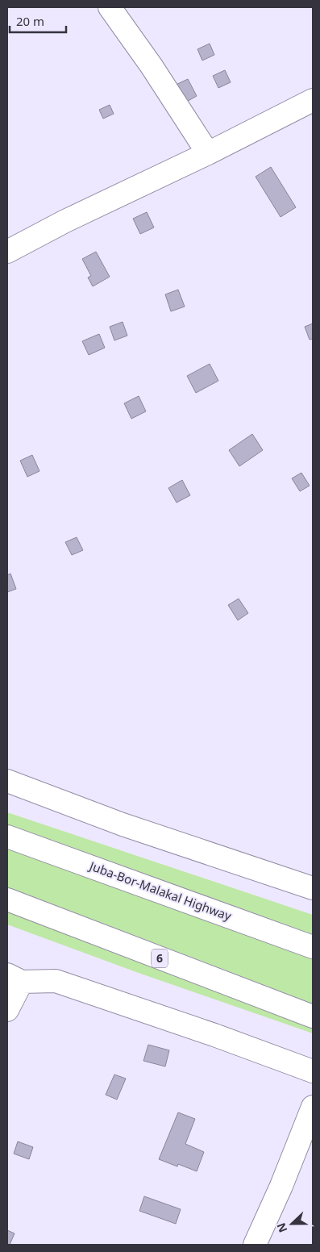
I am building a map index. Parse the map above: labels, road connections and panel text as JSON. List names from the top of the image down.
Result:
{
  "streets": {
    "main road": ["Juba-Bor-Malakal Highway", "6"]
  },
  "scale_bar": "20 m",
  "north": "left"
}
